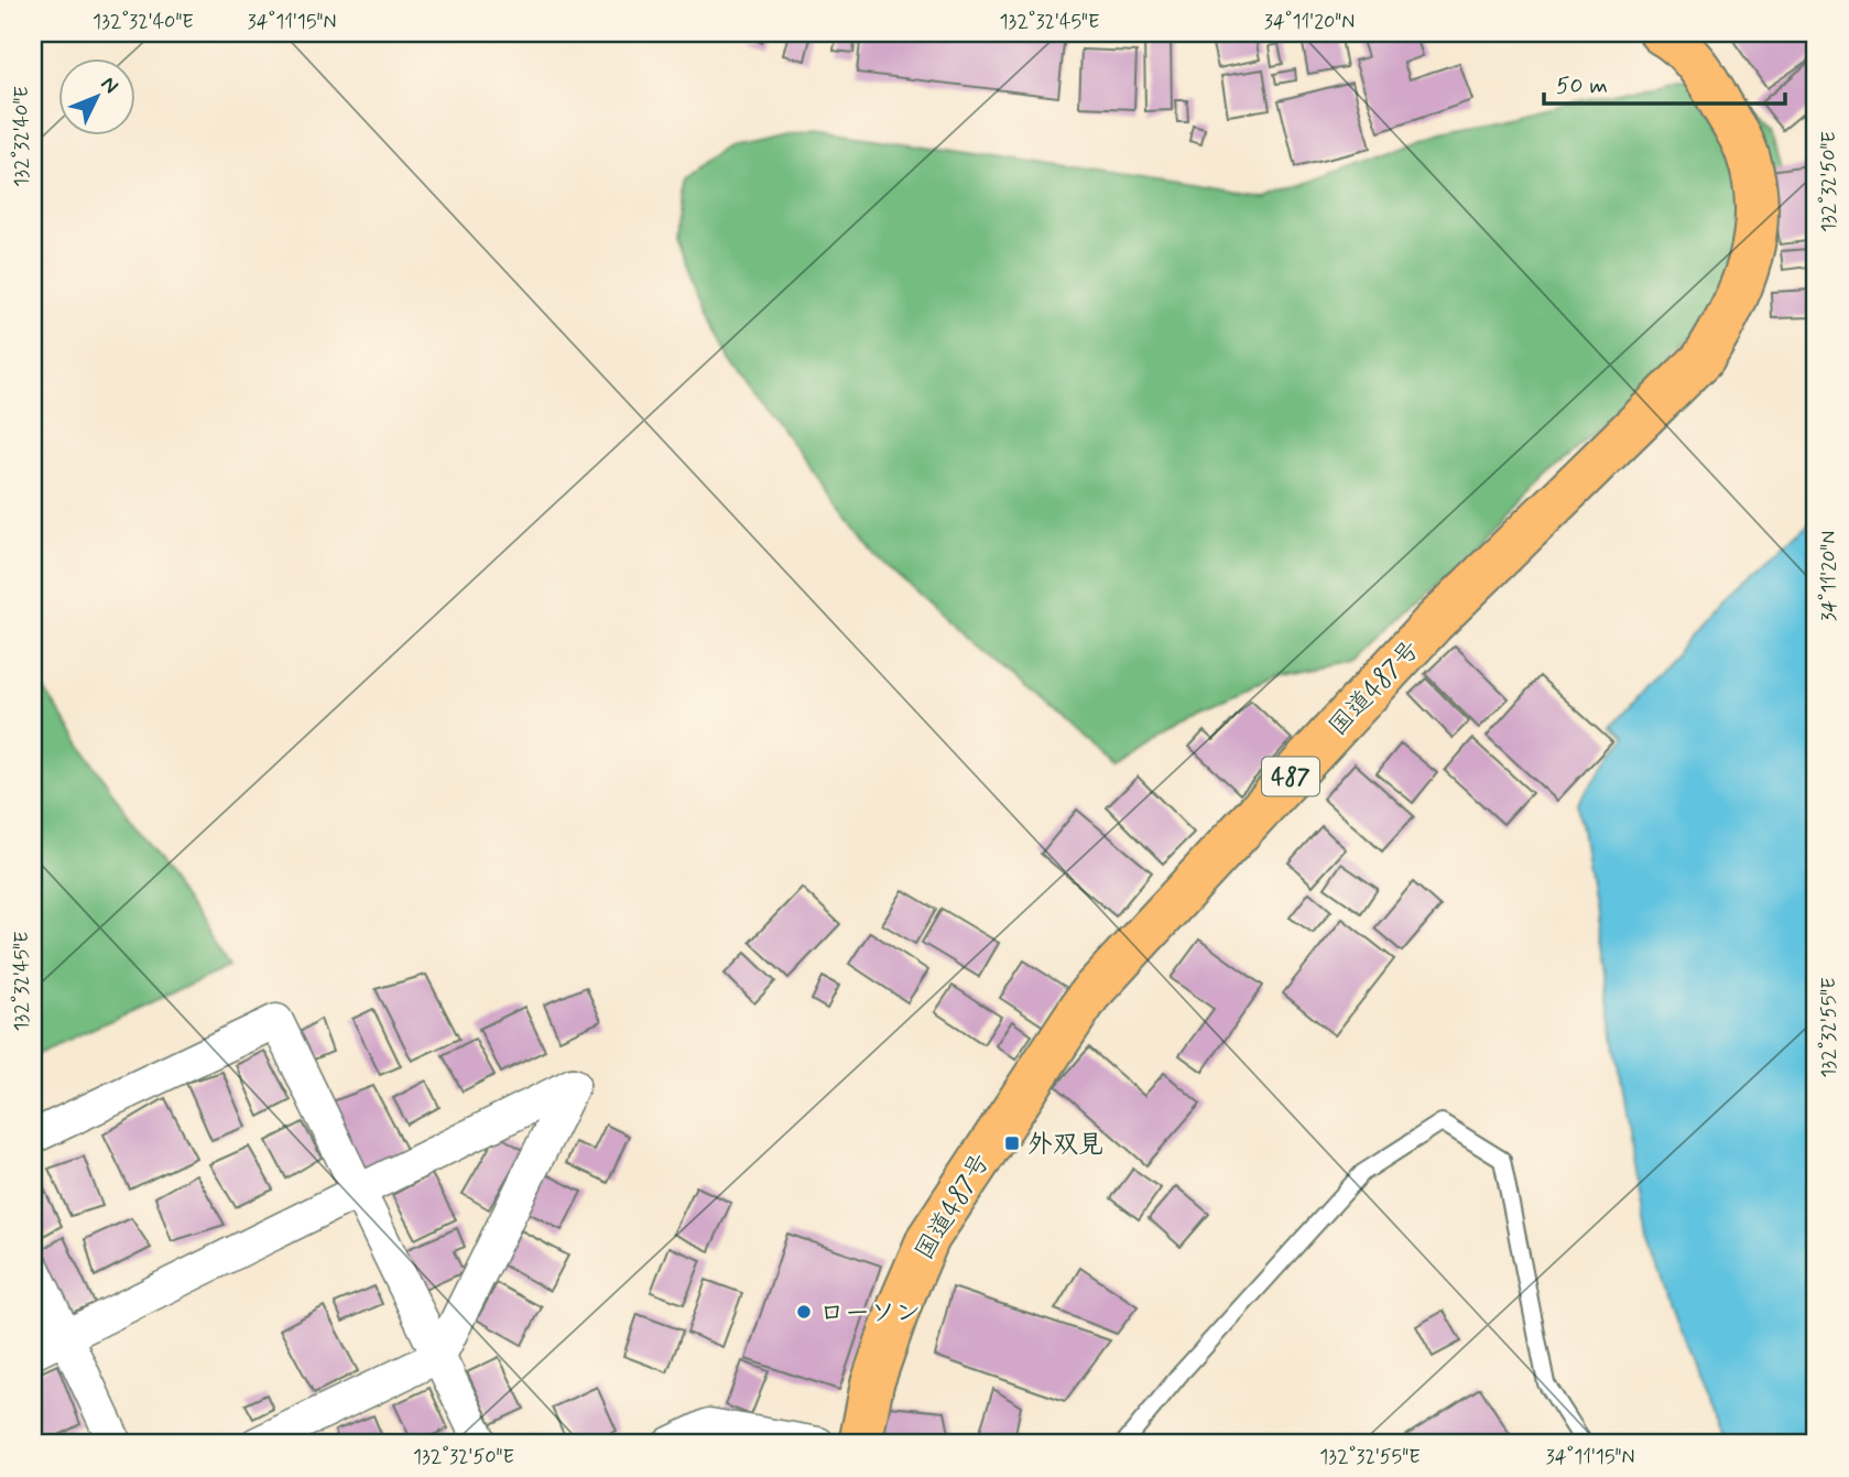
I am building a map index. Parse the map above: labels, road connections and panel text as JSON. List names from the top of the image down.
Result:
{
  "streets": {
    "highway": ["国道487号", "487"]
  },
  "places": {
    "transit": ["外双見"],
    "other": ["ローソン"]
  },
  "scale_bar": "50 m",
  "north": "top right",
  "coordinates": [
    "132°32'40\"E",
    "34°11'15\"N",
    "132°32'45\"E",
    "34°11'20\"N",
    "132°32'50\"E",
    "132°32'55\"E"
  ]
}
